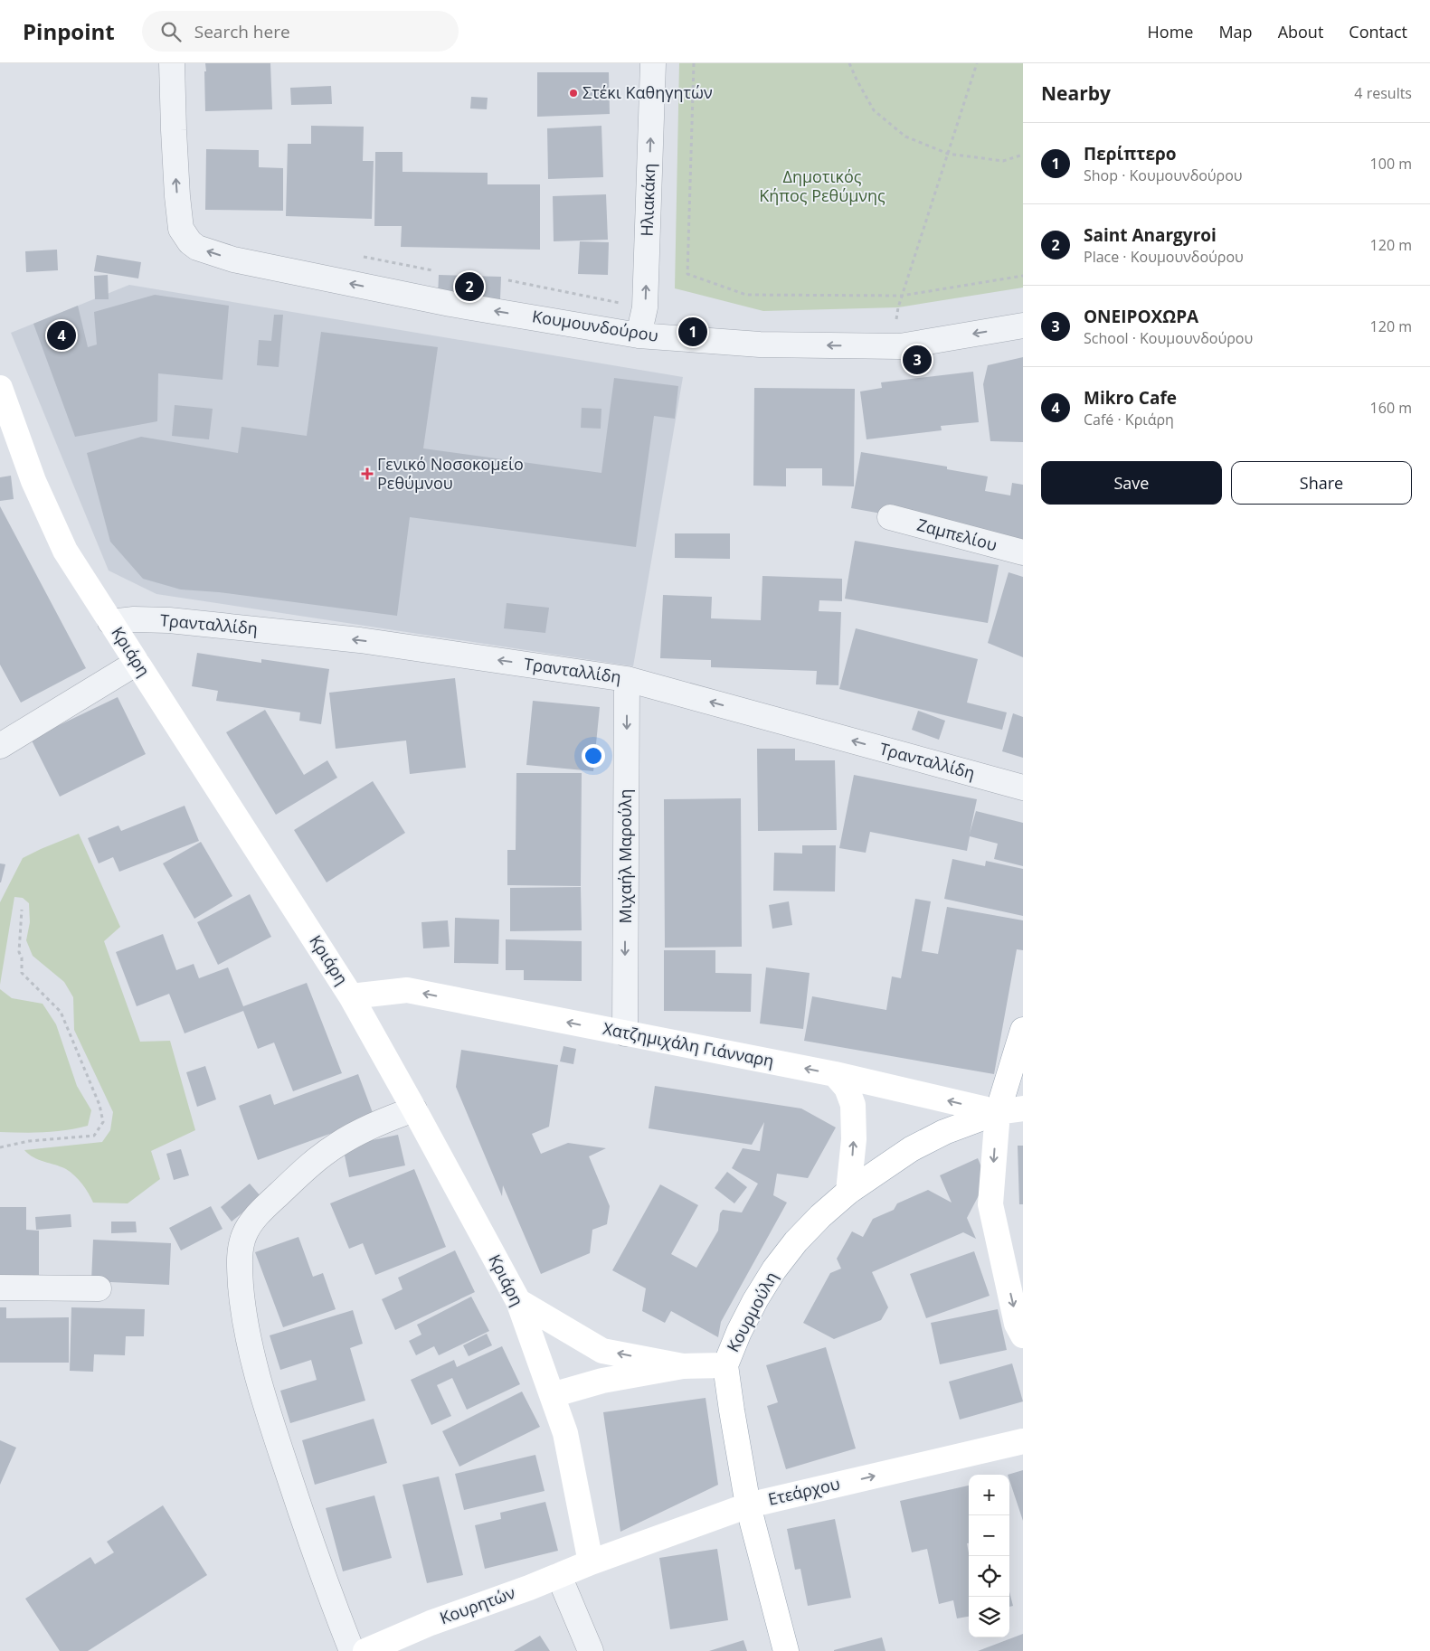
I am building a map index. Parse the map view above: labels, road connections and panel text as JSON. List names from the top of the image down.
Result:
{
  "streets": {
    "street": [
      "Ηλιακάκη",
      "Κουμουνδούρου",
      "Ζαμπελίου",
      "Τρανταλλίδη",
      "Κριάρη",
      "Μιχαήλ Μαρούλη",
      "Χατζημιχάλη Γιάνναρη",
      "Κουρμούλη",
      "Ετεάρχου",
      "Κουρητών"
    ]
  },
  "crossings": [
    ["Ηλιακάκη", "Κουμουνδούρου"],
    ["Τρανταλλίδη", "Κριάρη"],
    ["Τρανταλλίδη", "Μιχαήλ Μαρούλη"],
    ["Κριάρη", "Χατζημιχάλη Γιάνναρη"],
    ["Κριάρη", "Ετεάρχου"],
    ["Κριάρη", "Κουρητών"],
    ["Μιχαήλ Μαρούλη", "Χατζημιχάλη Γιάνναρη"],
    ["Χατζημιχάλη Γιάνναρη", "Κουρμούλη"],
    ["Κουρμούλη", "Ετεάρχου"],
    ["Ετεάρχου", "Κουρητών"]
  ],
  "one_way": [
    "Ηλιακάκη",
    "Κουμουνδούρου",
    "Τρανταλλίδη",
    "Μιχαήλ Μαρούλη",
    "Χατζημιχάλη Γιάνναρη",
    "Ετεάρχου"
  ],
  "parks": ["Δημοτικός Κήπος Ρεθύμνης"],
  "places": {
    "other": ["Στέκι Καθηγητών"],
    "health": ["Γενικό Νοσοκομείο Ρεθύμνου"]
  },
  "page": {
    "header": "Pinpoint",
    "search": "Search here",
    "nav": [
      "Home",
      "Map",
      "About",
      "Contact"
    ],
    "heading": ["Nearby", "4 results"],
    "list": [
      {
        "mark": "1",
        "name": "Περίπτερο",
        "note": "Shop · Κουμουνδούρου",
        "value": "100 m"
      },
      {
        "mark": "2",
        "name": "Saint Anargyroi",
        "note": "Place · Κουμουνδούρου",
        "value": "120 m"
      },
      {
        "mark": "3",
        "name": "ΟΝΕΙΡΟΧΩΡΑ",
        "note": "School · Κουμουνδούρου",
        "value": "120 m"
      },
      {
        "mark": "4",
        "name": "Mikro Cafe",
        "note": "Café · Κριάρη",
        "value": "160 m"
      }
    ],
    "pins": [
      "2",
      "1",
      "4",
      "3"
    ],
    "buttons": ["Save", "Share"],
    "map_buttons": ["+", "−"]
  }
}
